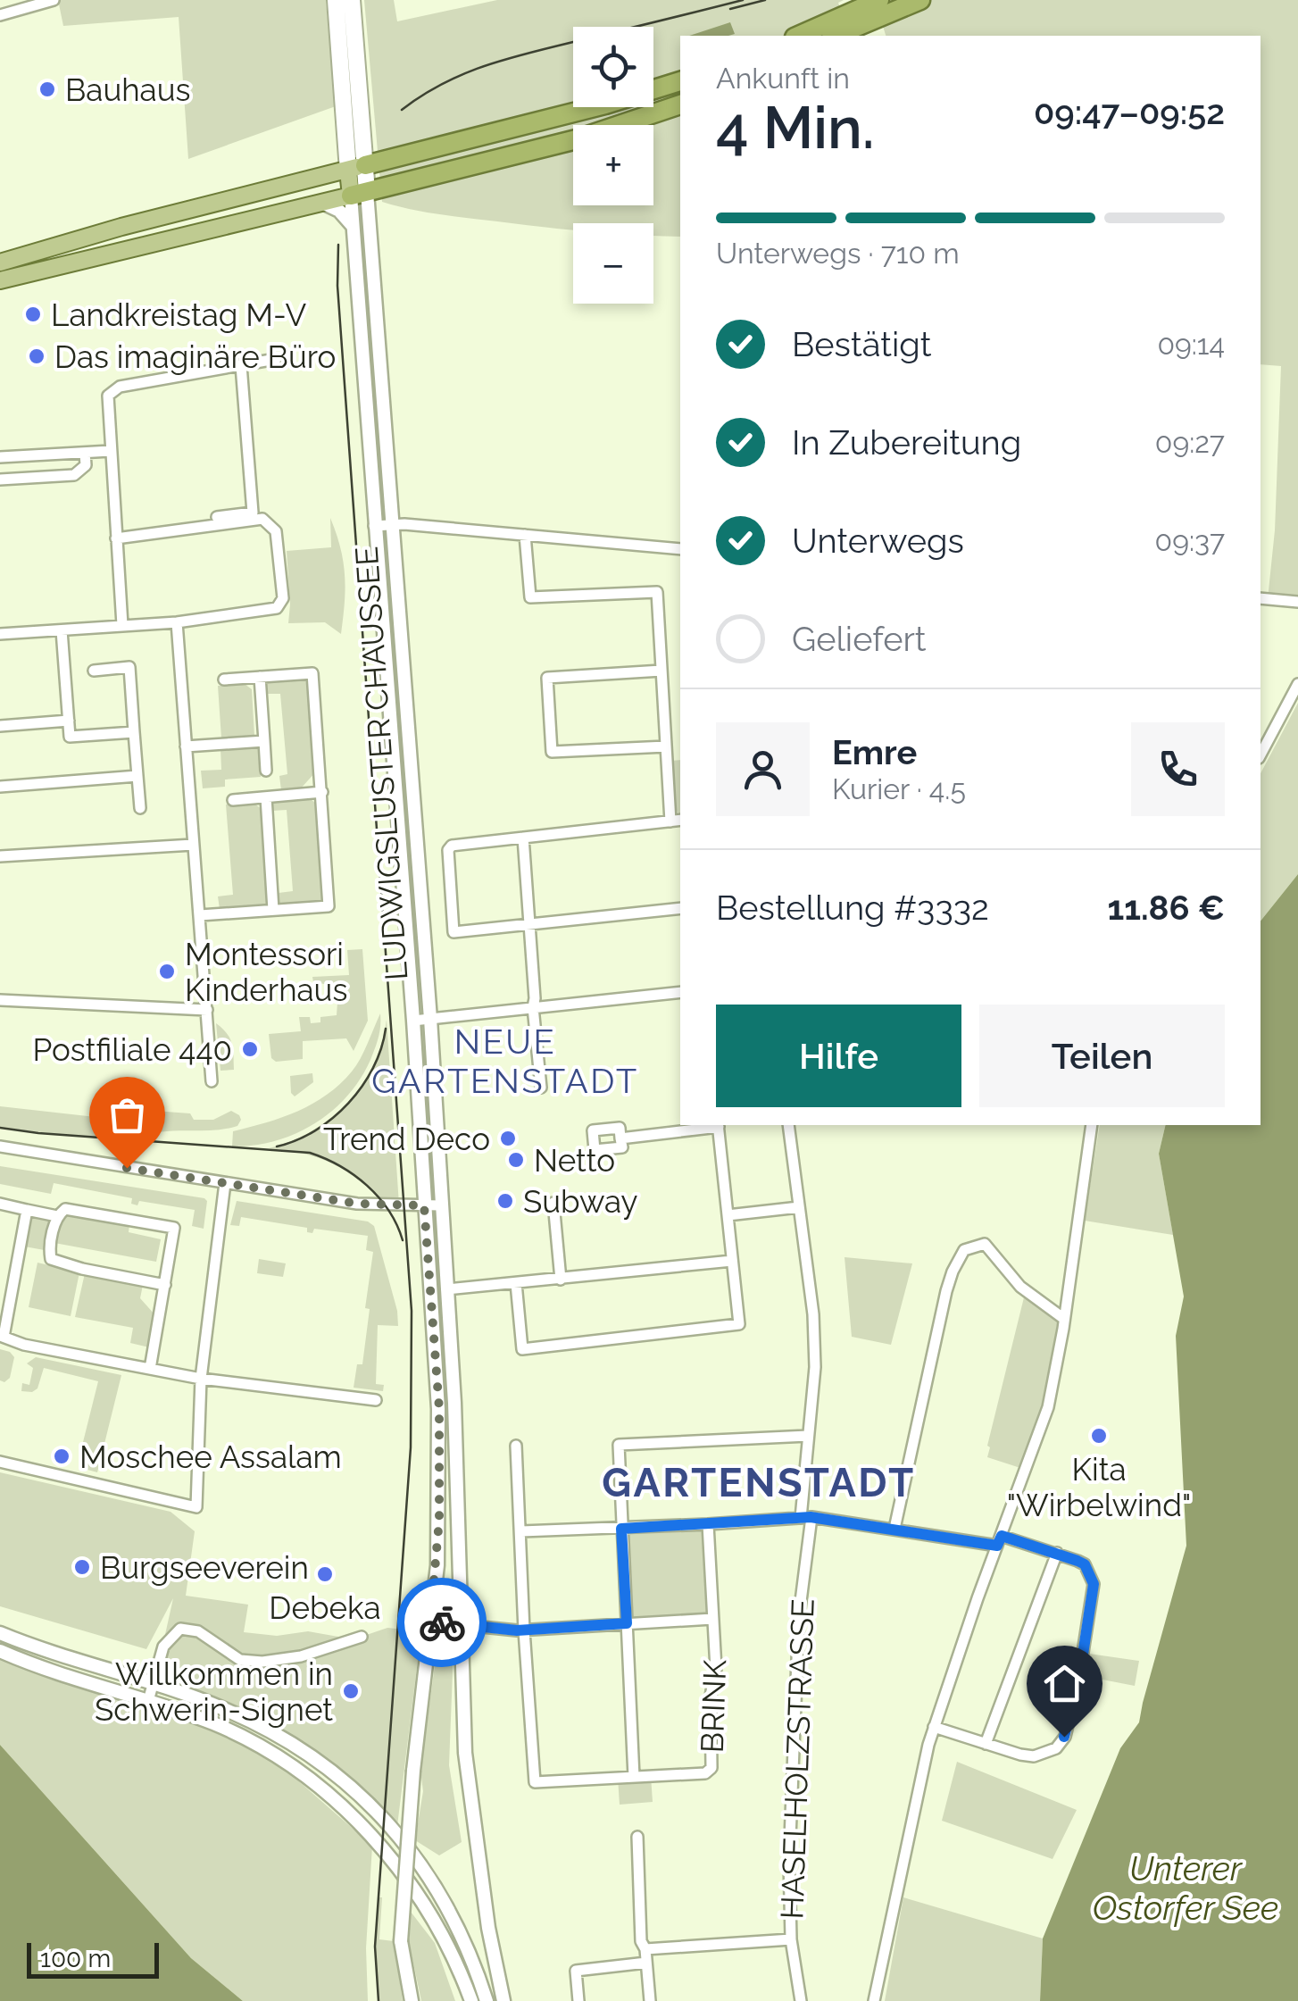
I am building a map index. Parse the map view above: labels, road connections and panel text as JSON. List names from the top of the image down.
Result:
{
  "streets": {
    "main road": ["LUDWIGSLUSTER CHAUSSEE"],
    "street": ["BRINK", "HASELHOLZSTRASSE"]
  },
  "districts": ["NEUE GARTENSTADT", "GARTENSTADT"],
  "water": ["Unterer Ostorfer See"],
  "places": [
    "Bauhaus",
    "Landkreistag M-V",
    "Das imaginäre Büro",
    "Montessori Kinderhaus",
    "Postfiliale 440",
    "Trend Deco",
    "Netto",
    "Subway",
    "Kita \"Wirbelwind\"",
    "Moschee Assalam",
    "Burgseeverein",
    "Debeka",
    "Willkommen in Schwerin-Signet"
  ],
  "scale_bar": "100 m",
  "page": {
    "map_buttons": ["+", "−"],
    "heading": ["4 Min.", "Ankunft in", "09:47–09:52"],
    "panel": [
      "Emre",
      "Kurier · 4.5",
      "Bestellung #3332",
      "11.86 €"
    ],
    "bar": "Unterwegs · 710 m",
    "list": [
      ["Bestätigt", "09:14"],
      ["In Zubereitung", "09:27"],
      ["Unterwegs", "09:37"],
      "Geliefert"
    ],
    "buttons": ["Hilfe", "Teilen"],
    "scale": "100 m"
  }
}
